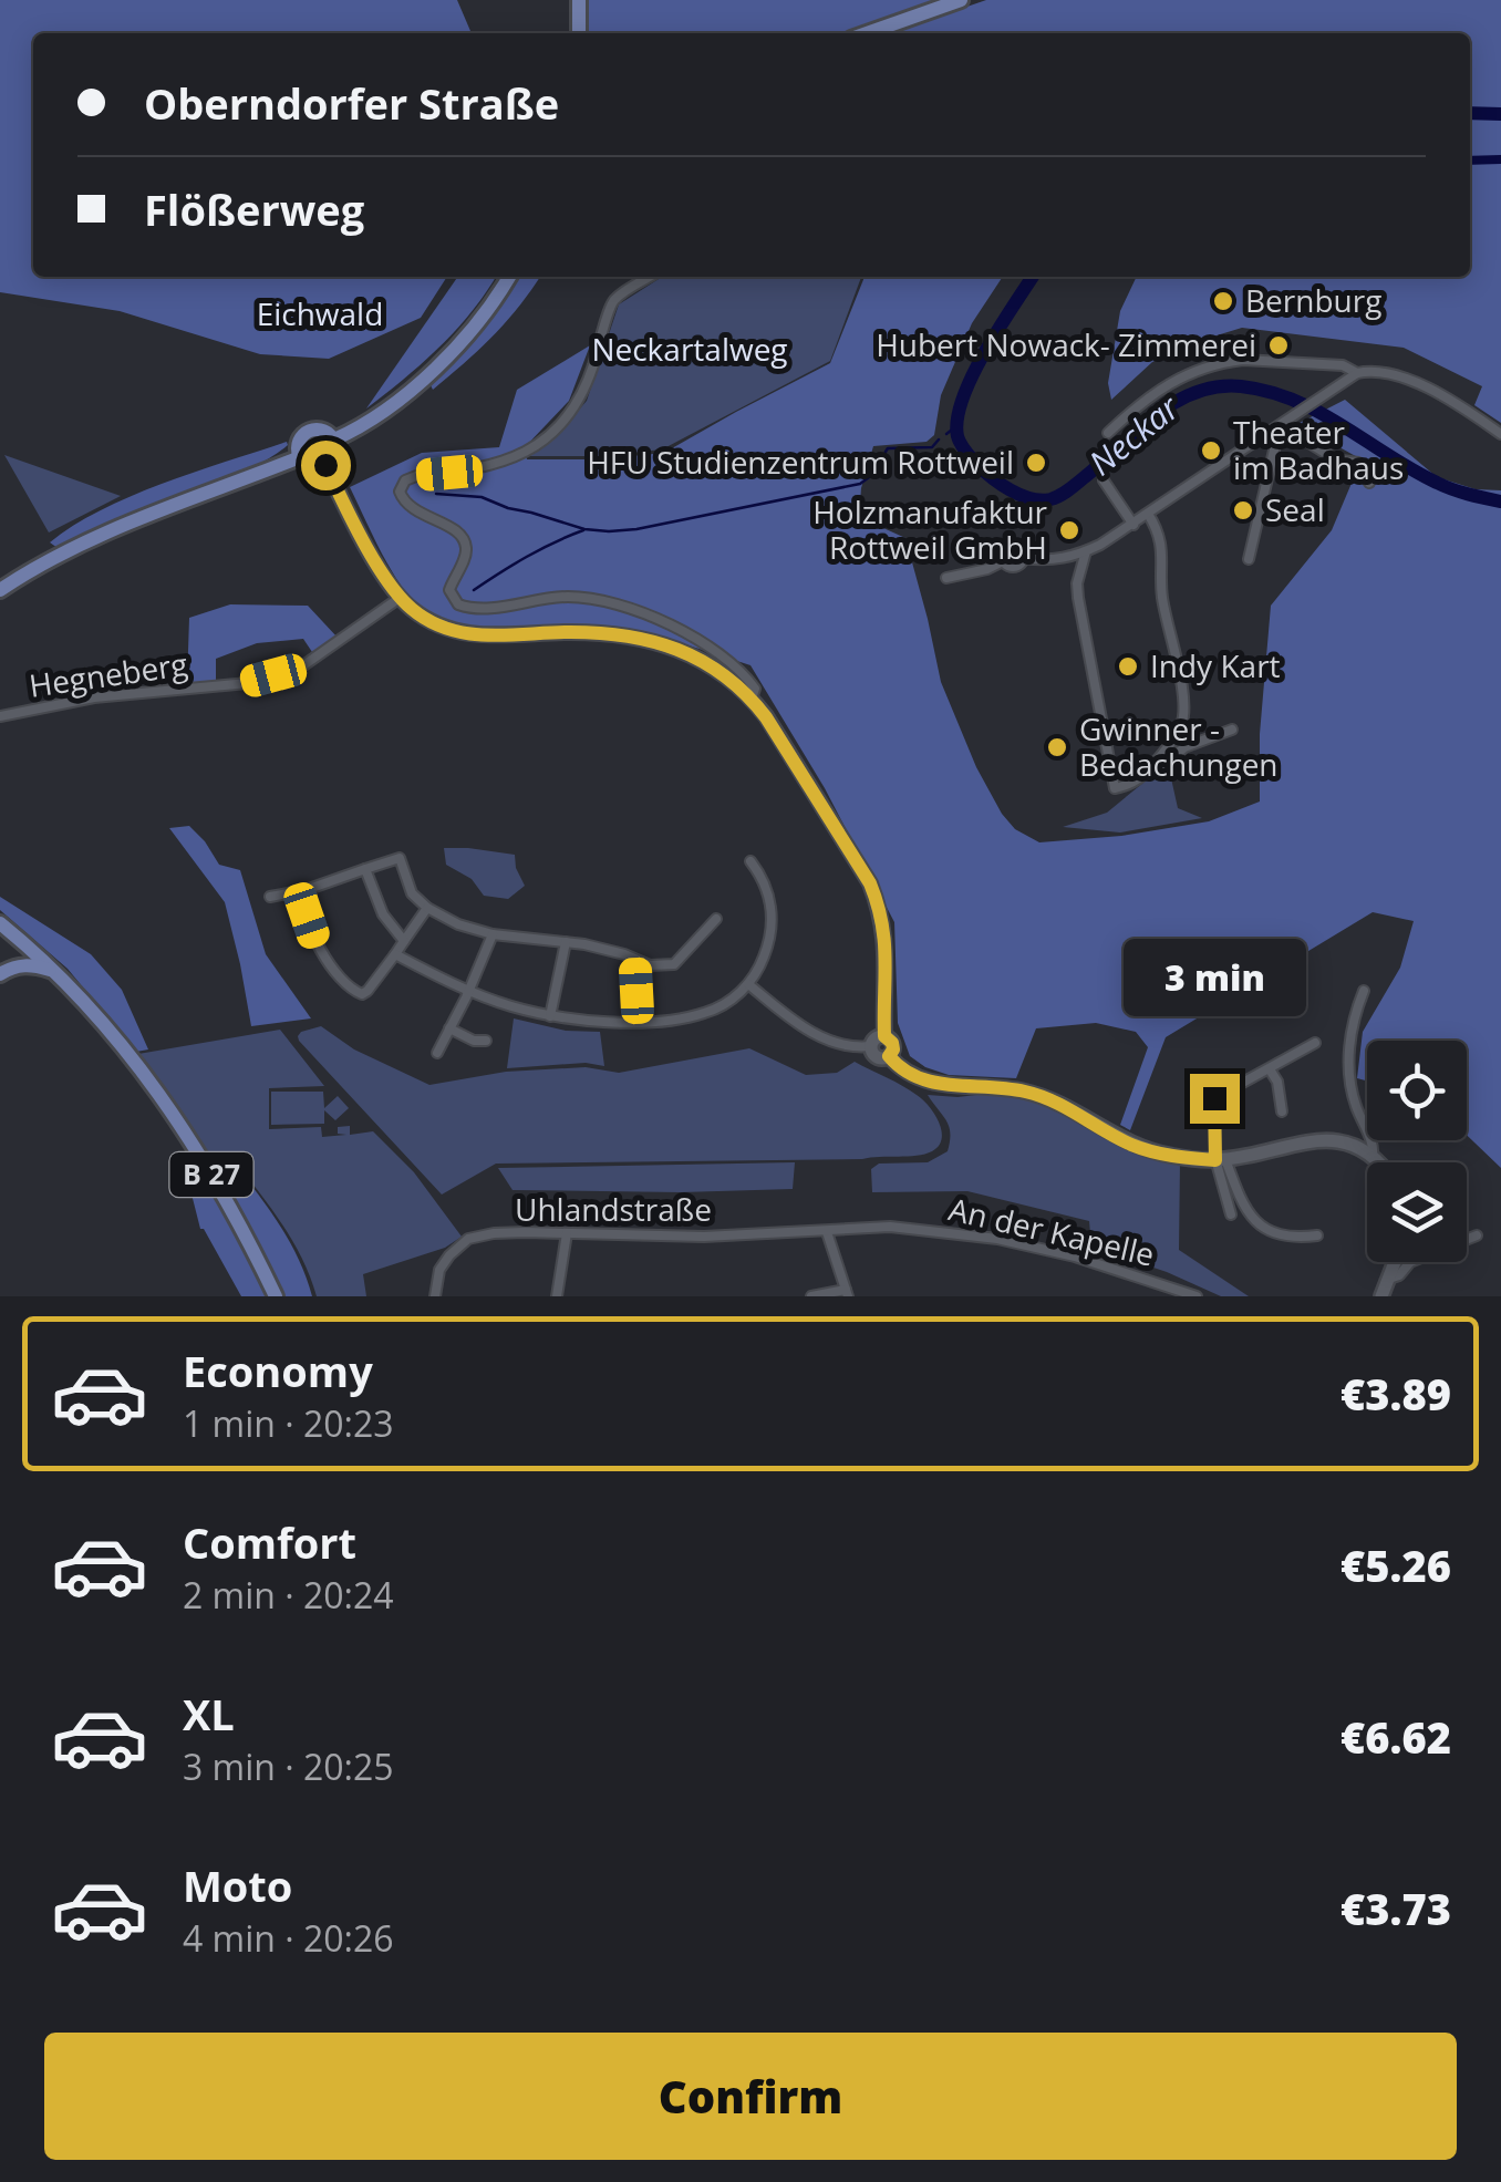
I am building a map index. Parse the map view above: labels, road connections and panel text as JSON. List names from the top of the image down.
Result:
{
  "streets": {
    "main road": ["B 27"],
    "street": ["Hegneberg", "Uhlandstraße", "An der Kapelle"]
  },
  "crossings": [
    ["Uhlandstraße", "An der Kapelle"]
  ],
  "water": ["Neckar"],
  "parks": ["Eichwald", "Neckartalweg"],
  "places": [
    "Bernburg",
    "Hubert Nowack- Zimmerei",
    "Theater im Badhaus",
    "HFU Studienzentrum Rottweil",
    "Seal",
    "Holzmanufaktur Rottweil GmbH",
    "Indy Kart",
    "Gwinner - Bedachungen"
  ],
  "page": {
    "banner": ["Oberndorfer Straße", "Flößerweg"],
    "bubble": "3 min",
    "list": [
      {
        "name": "Economy",
        "note": "1 min · 20:23",
        "value": "€3.89"
      },
      {
        "name": "Comfort",
        "note": "2 min · 20:24",
        "value": "€5.26"
      },
      {
        "name": "XL",
        "note": "3 min · 20:25",
        "value": "€6.62"
      },
      {
        "name": "Moto",
        "note": "4 min · 20:26",
        "value": "€3.73"
      }
    ],
    "buttons": "Confirm"
  }
}
